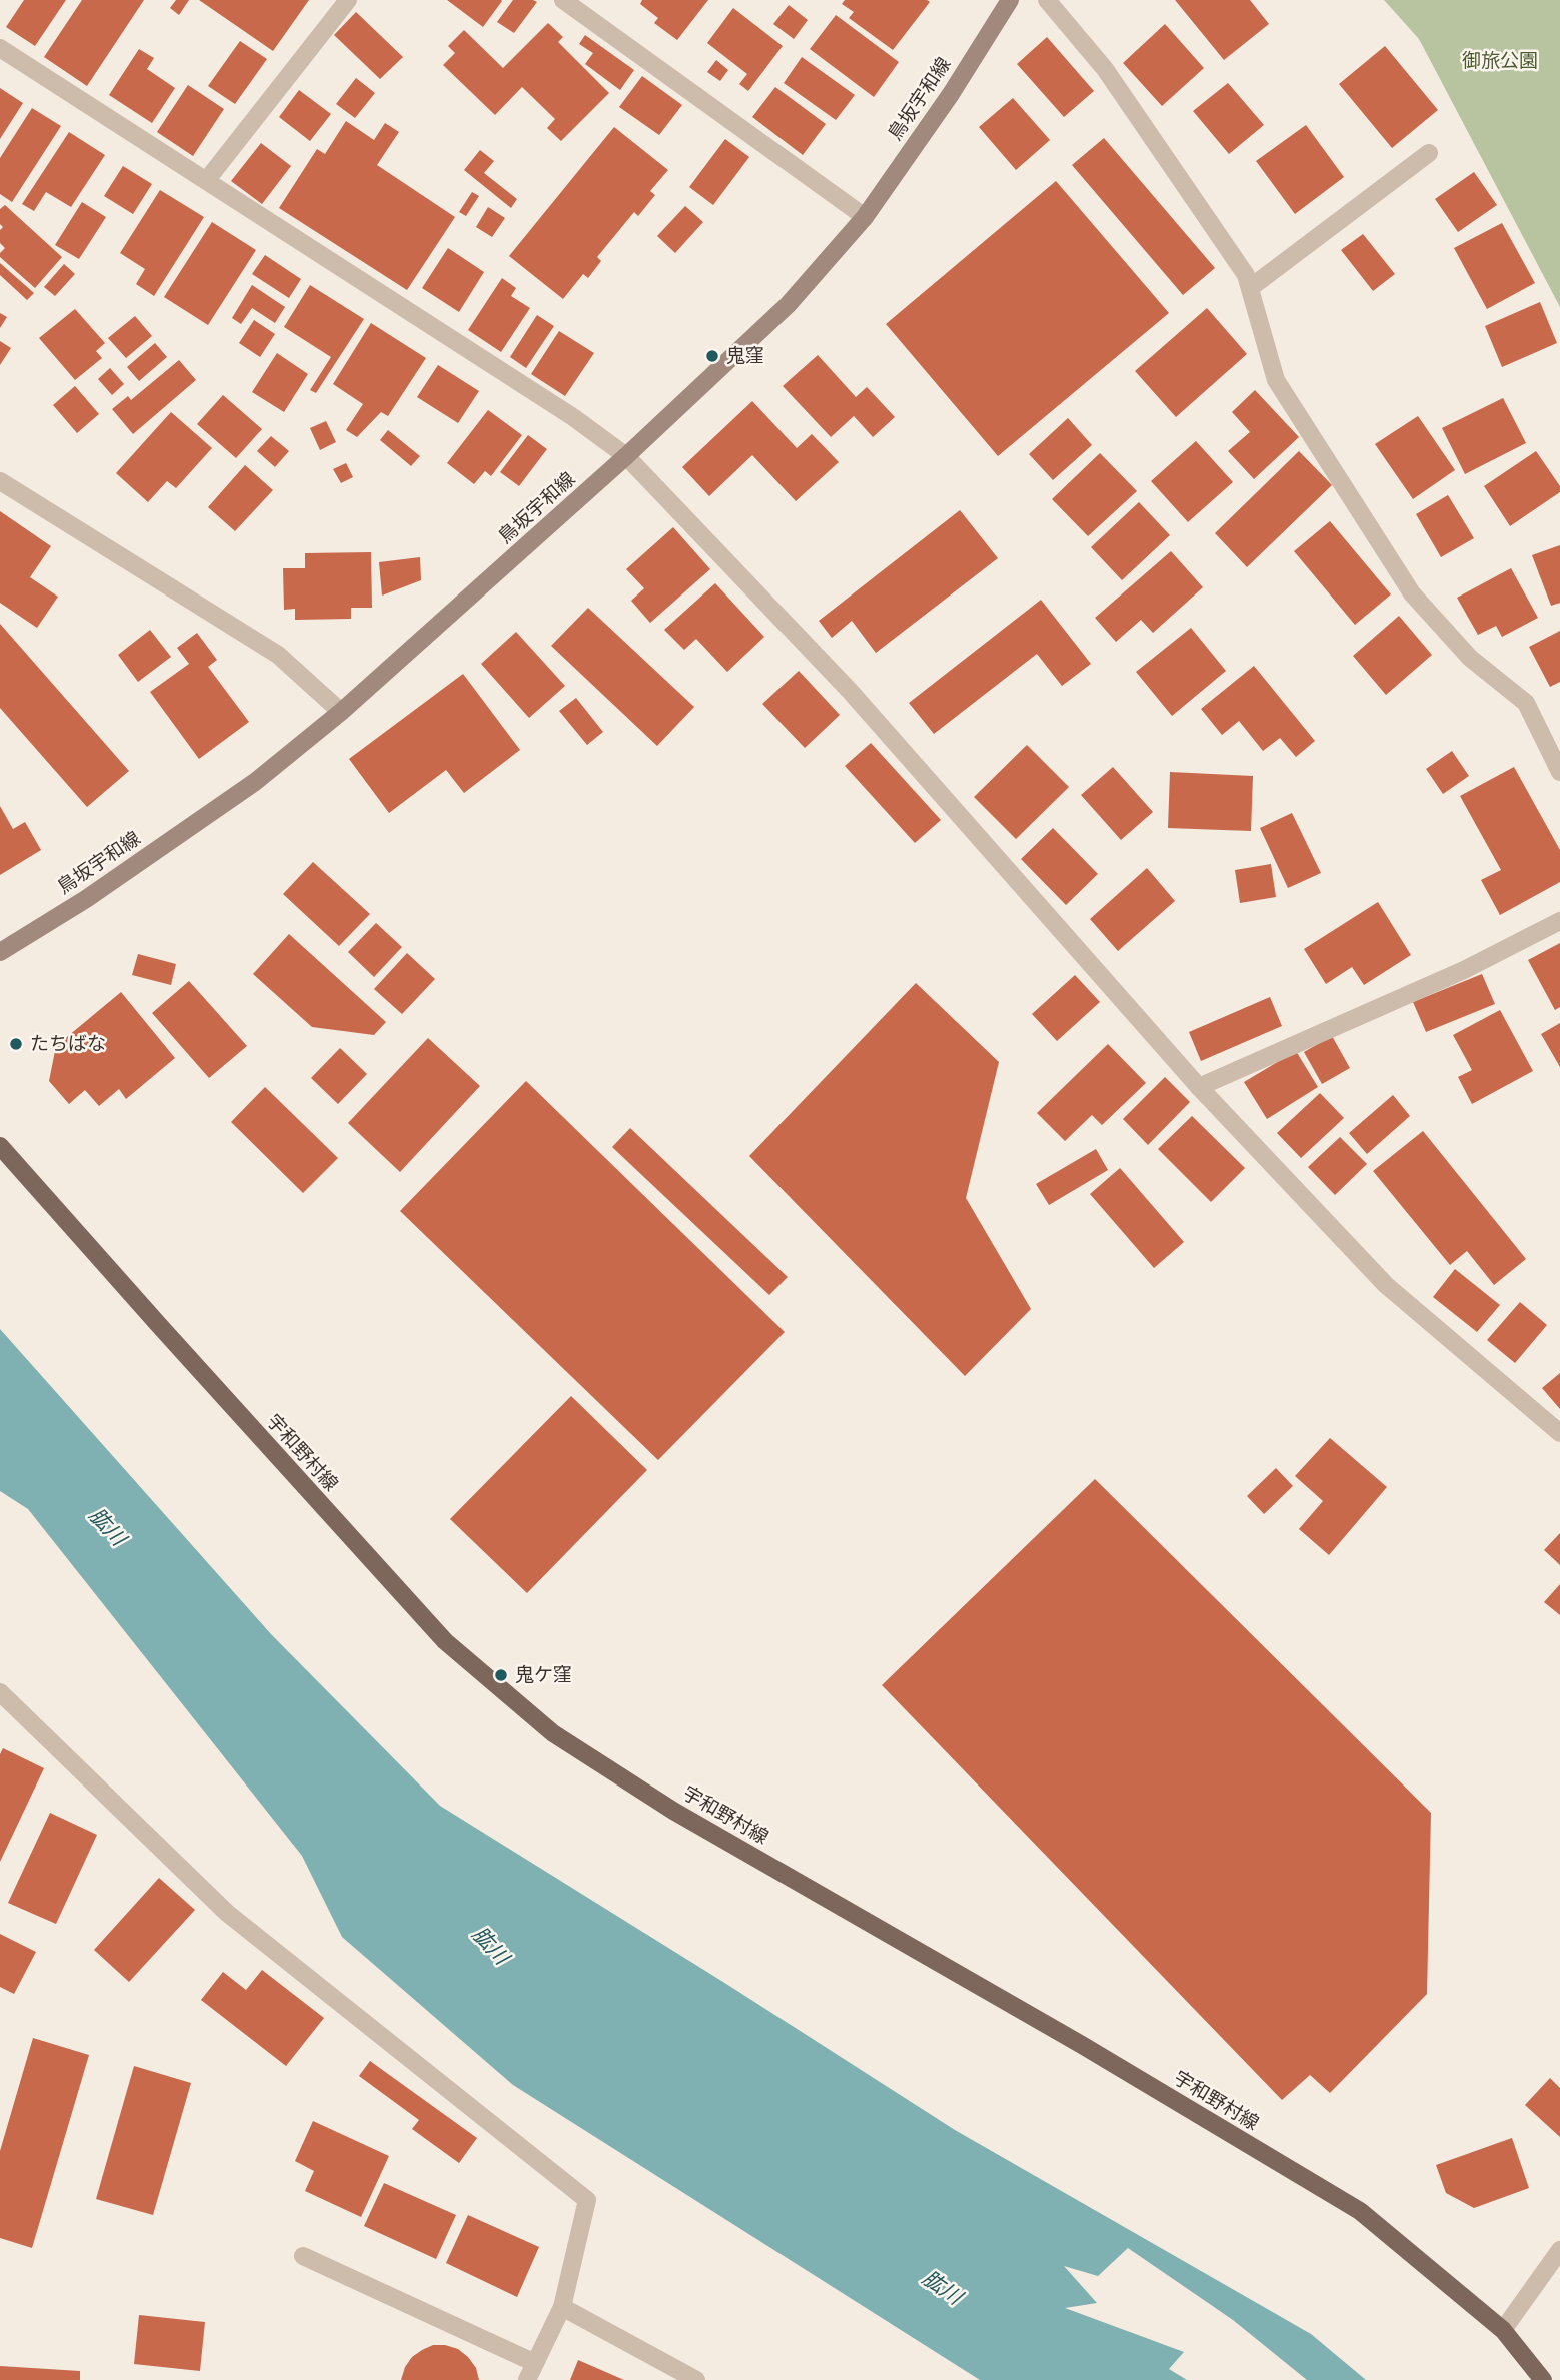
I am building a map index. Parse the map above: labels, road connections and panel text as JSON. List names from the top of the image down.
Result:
{
  "streets": {
    "main road": ["鳥坂宇和線", "宇和野村線"]
  },
  "water": ["肱川"],
  "parks": ["御旅公園"],
  "places": ["鬼窪", "たちばな", "鬼ケ窪"]
}
